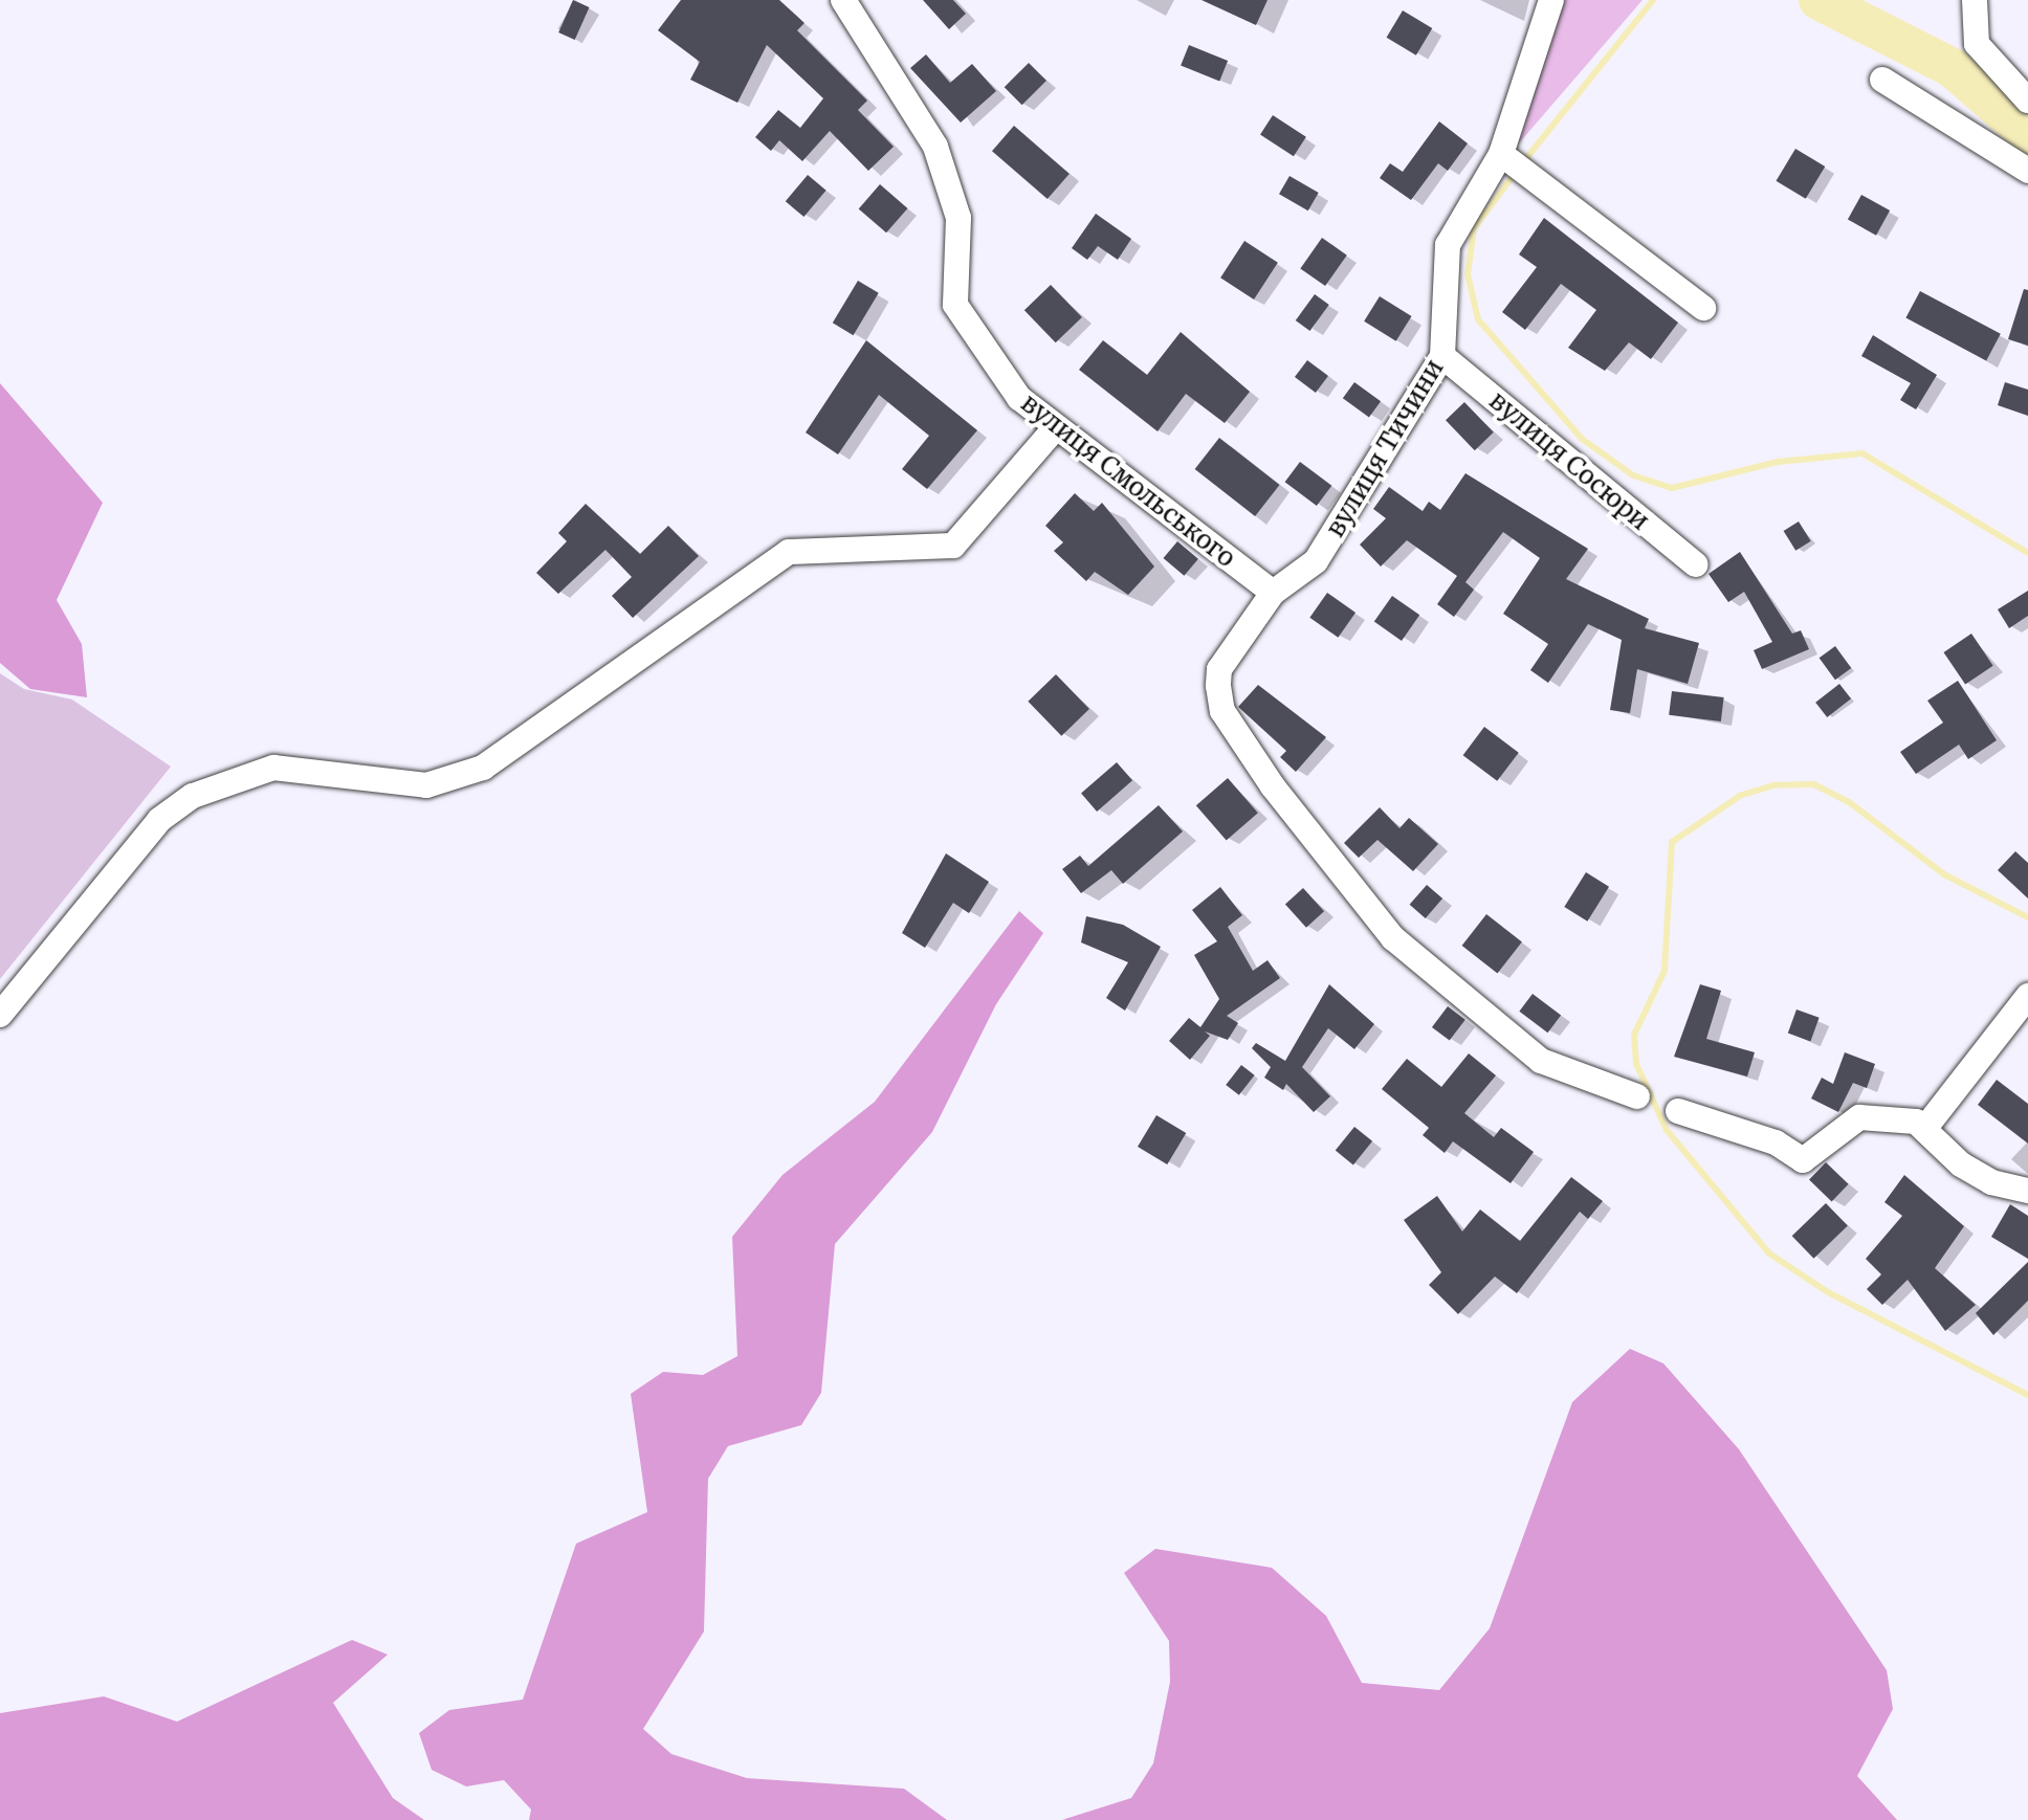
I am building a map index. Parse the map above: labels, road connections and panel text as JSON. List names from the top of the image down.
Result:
{
  "streets": {
    "street": ["вулиця Тичини", "вулиця Сосюри", "вулиця Смольського"]
  },
  "crossings": [
    ["вулиця Тичини", "вулиця Сосюри"],
    ["вулиця Тичини", "вулиця Смольського"]
  ]
}
